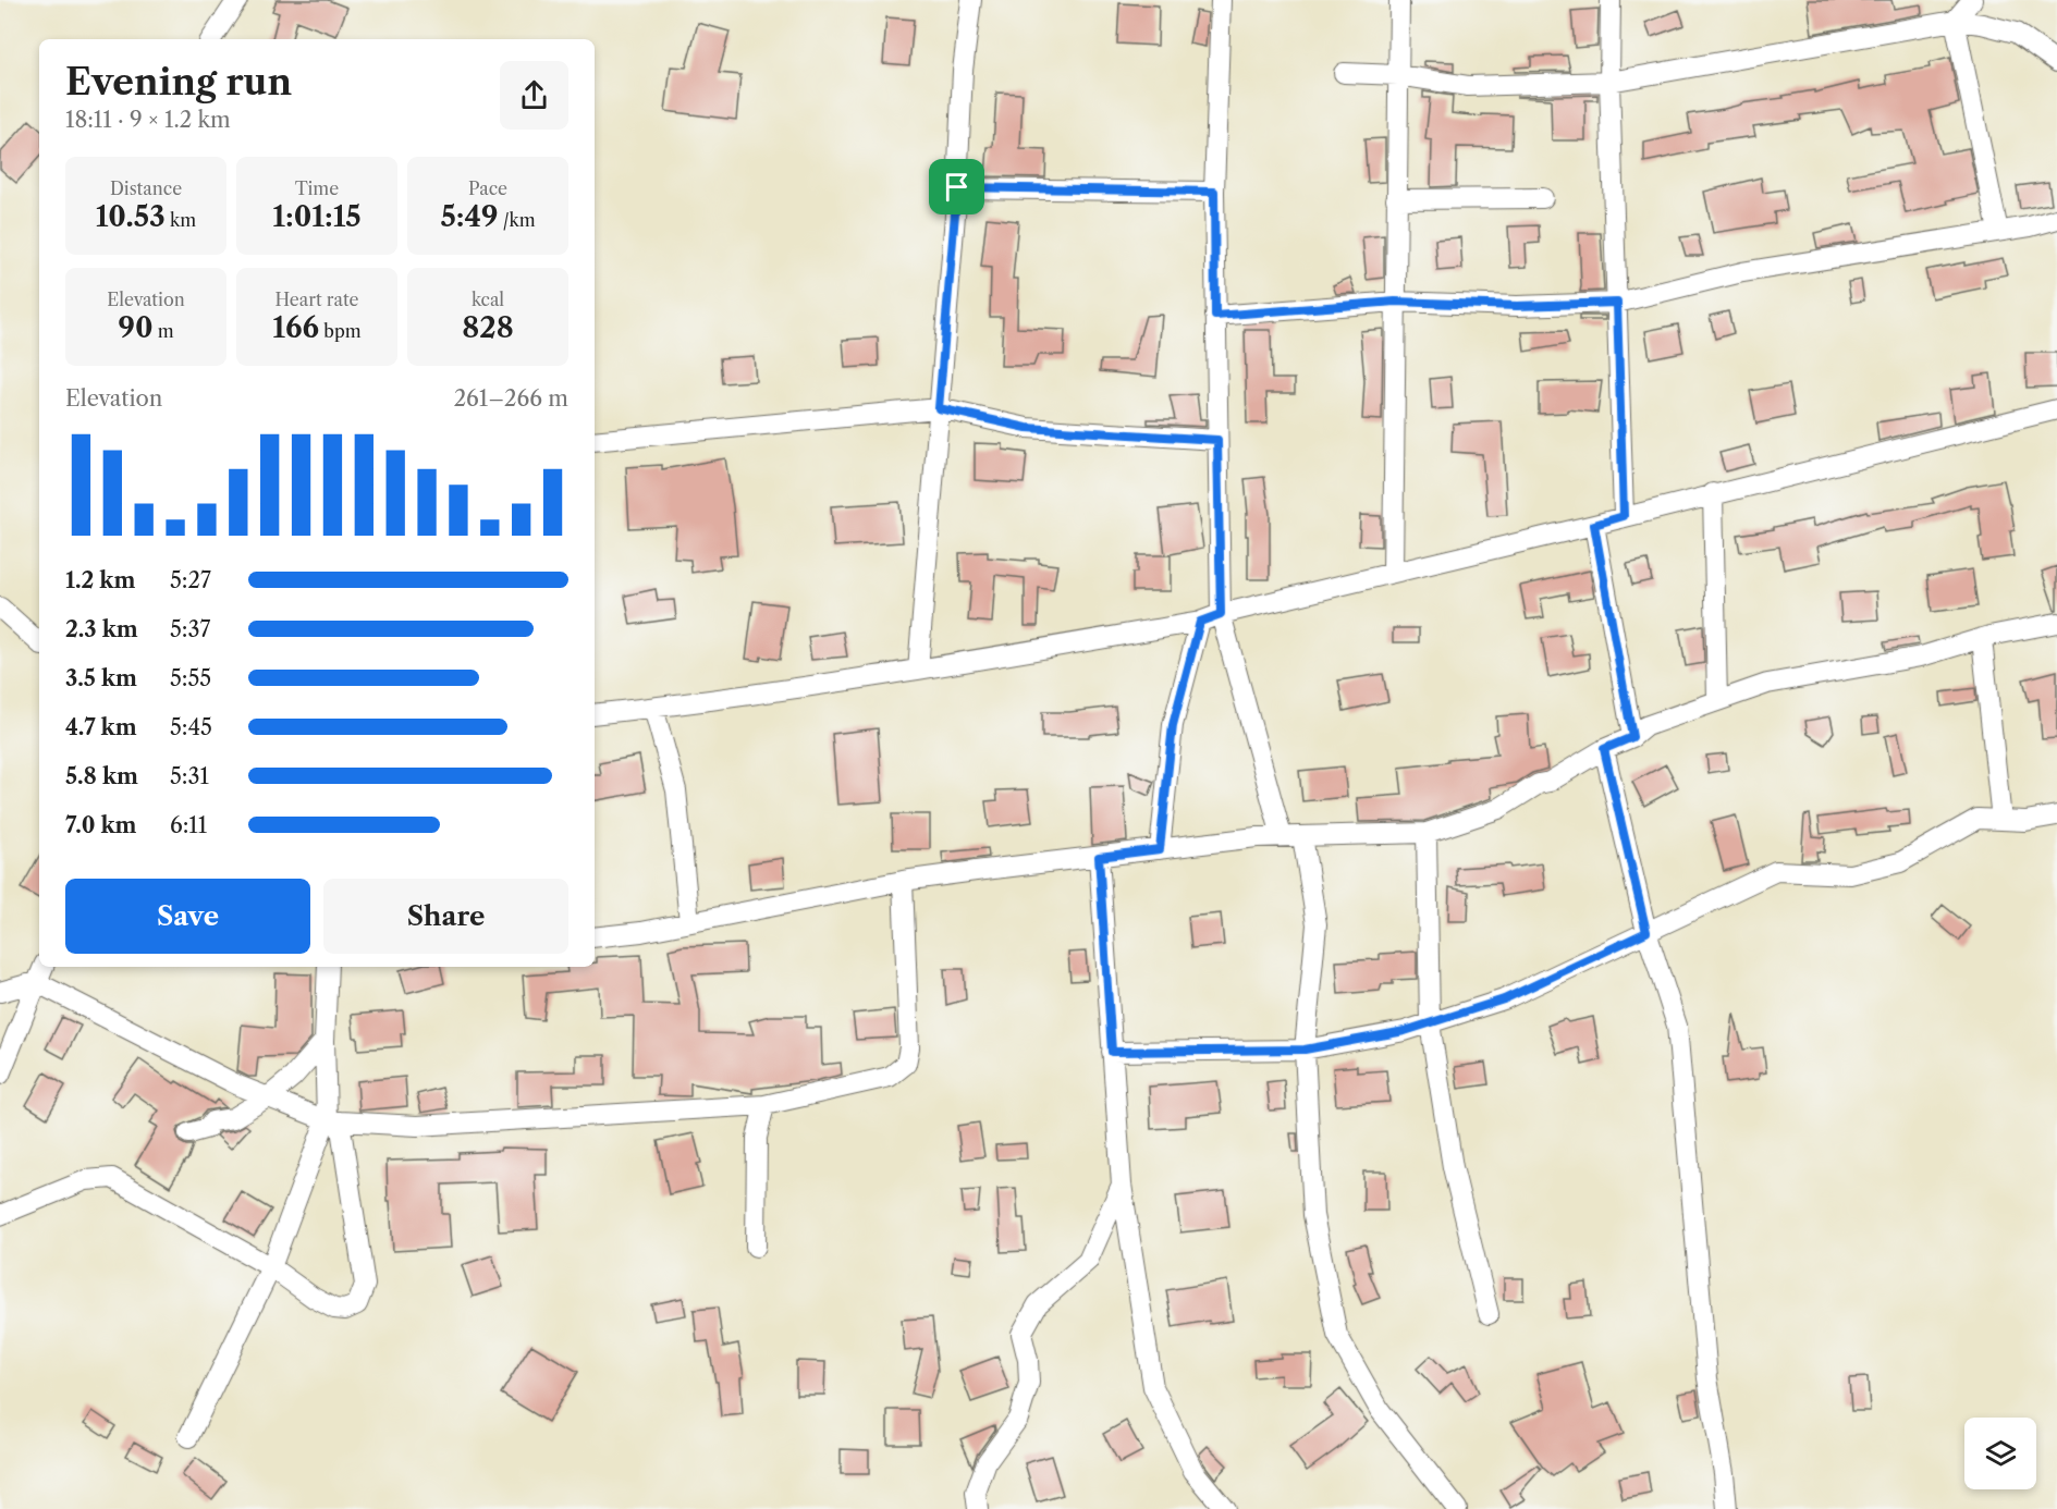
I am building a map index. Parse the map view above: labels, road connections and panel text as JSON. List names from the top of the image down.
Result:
{
  "page": {
    "heading": ["Evening run", "18:11 · 9 × 1.2 km"],
    "stats": [
      ["Distance", "10.53 km"],
      ["Time", "1:01:15"],
      ["Pace", "5:49 /km"],
      ["Elevation", "90 m"],
      ["Heart rate", "166 bpm"],
      ["kcal", "828"]
    ],
    "chart": ["Elevation", "261–266 m"],
    "list": [
      {
        "name": "1.2 km",
        "note": "5:27"
      },
      {
        "name": "2.3 km",
        "note": "5:37"
      },
      {
        "name": "3.5 km",
        "note": "5:55"
      },
      {
        "name": "4.7 km",
        "note": "5:45"
      },
      {
        "name": "5.8 km",
        "note": "5:31"
      },
      {
        "name": "7.0 km",
        "note": "6:11"
      }
    ],
    "buttons": ["Save", "Share"]
  }
}
